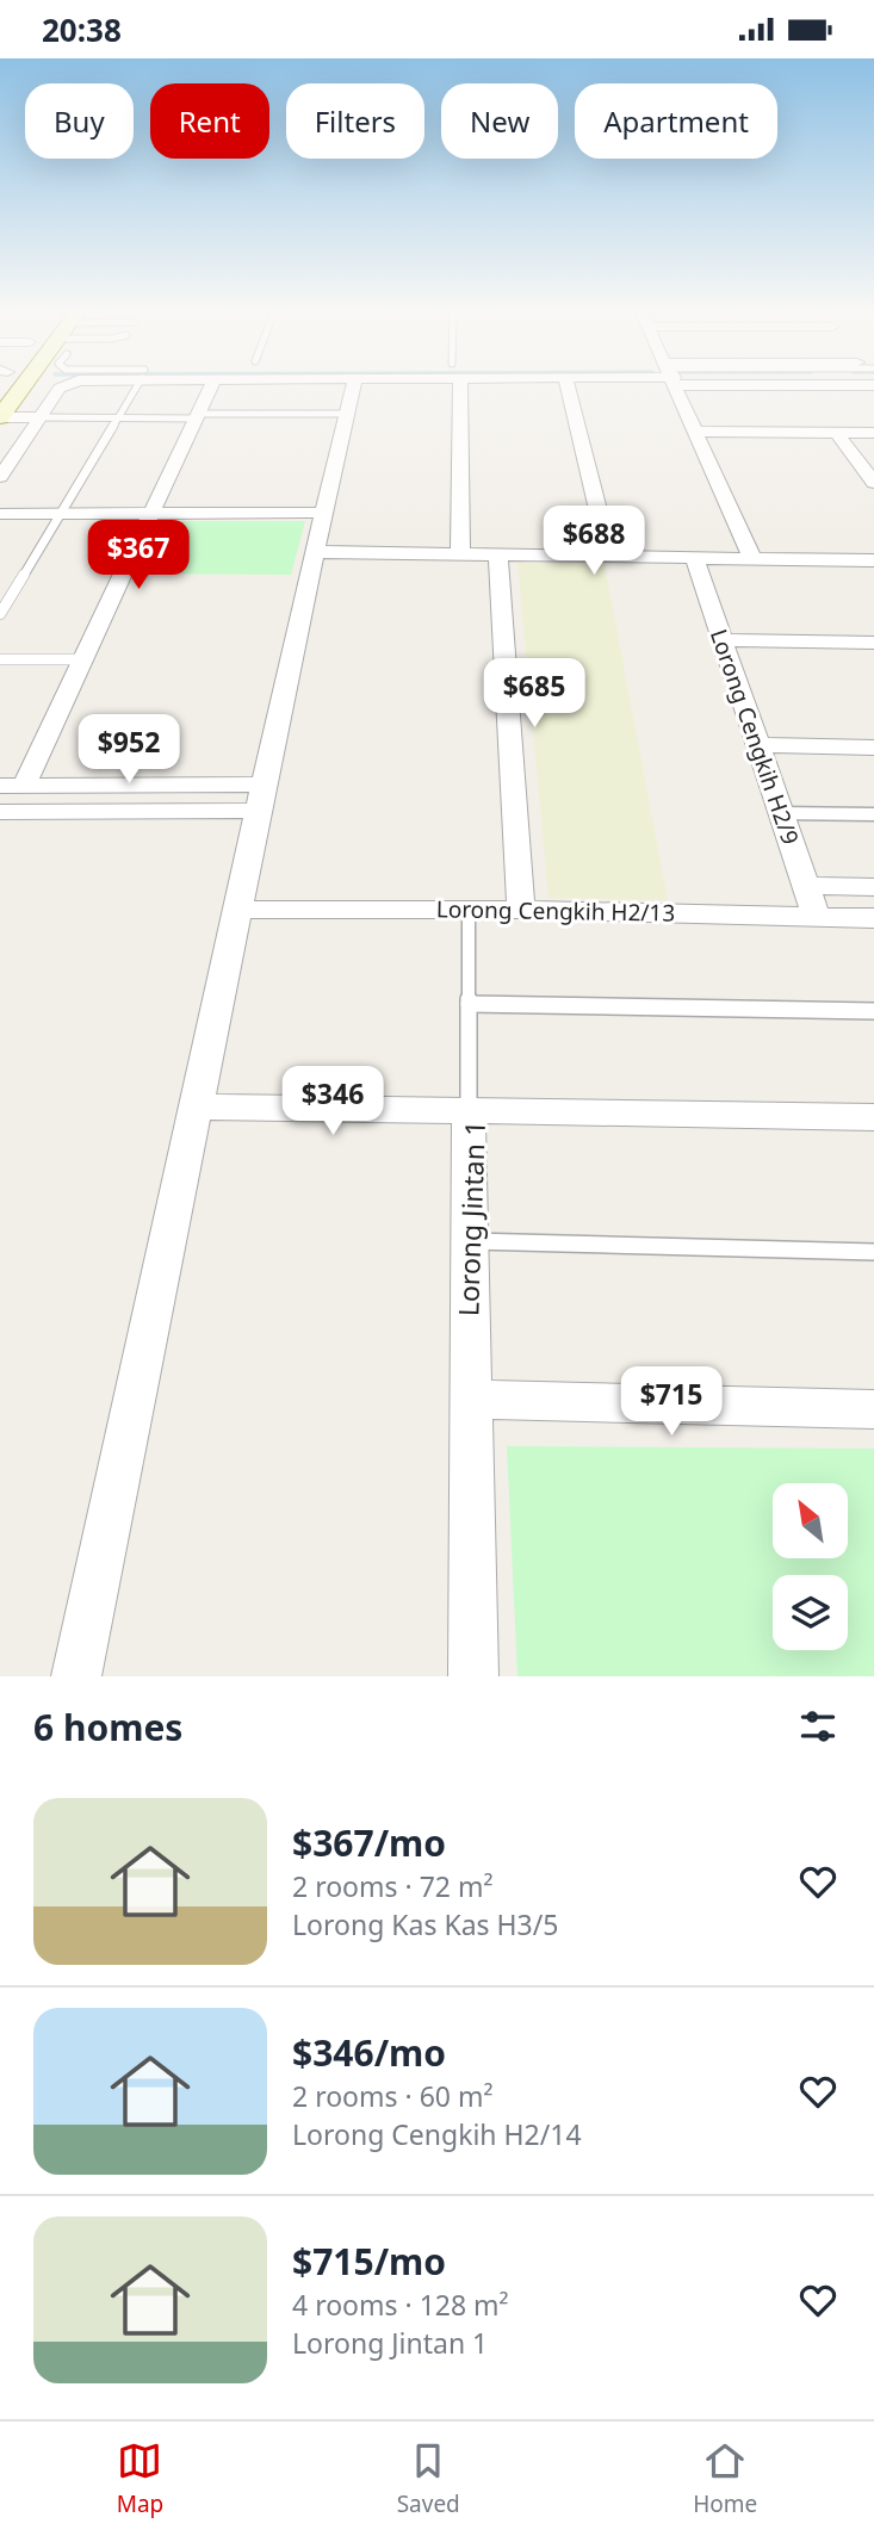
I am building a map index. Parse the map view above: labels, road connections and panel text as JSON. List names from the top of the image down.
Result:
{
  "streets": {
    "street": ["Lorong Cengkih H2/9", "Lorong Cengkih H2/13", "Lorong Jintan 1"]
  },
  "crossings": [
    ["Lorong Cengkih H2/9", "Lorong Cengkih H2/13"]
  ],
  "north": "top left",
  "page": {
    "status": "20:38",
    "chip": [
      "Buy",
      "Rent",
      "Filters",
      "New",
      "Apartment"
    ],
    "price": [
      "$688",
      "$367",
      "$685",
      "$952",
      "$346",
      "$715"
    ],
    "heading": "6 homes",
    "list": [
      {
        "name": "$367/mo",
        "note": "2 rooms · 72 m² · Lorong Kas Kas H3/5"
      },
      {
        "name": "$346/mo",
        "note": "2 rooms · 60 m² · Lorong Cengkih H2/14"
      },
      {
        "name": "$715/mo",
        "note": "4 rooms · 128 m² · Lorong Jintan 1"
      }
    ],
    "tabs": ["Map", "Saved", "Home"]
  }
}
